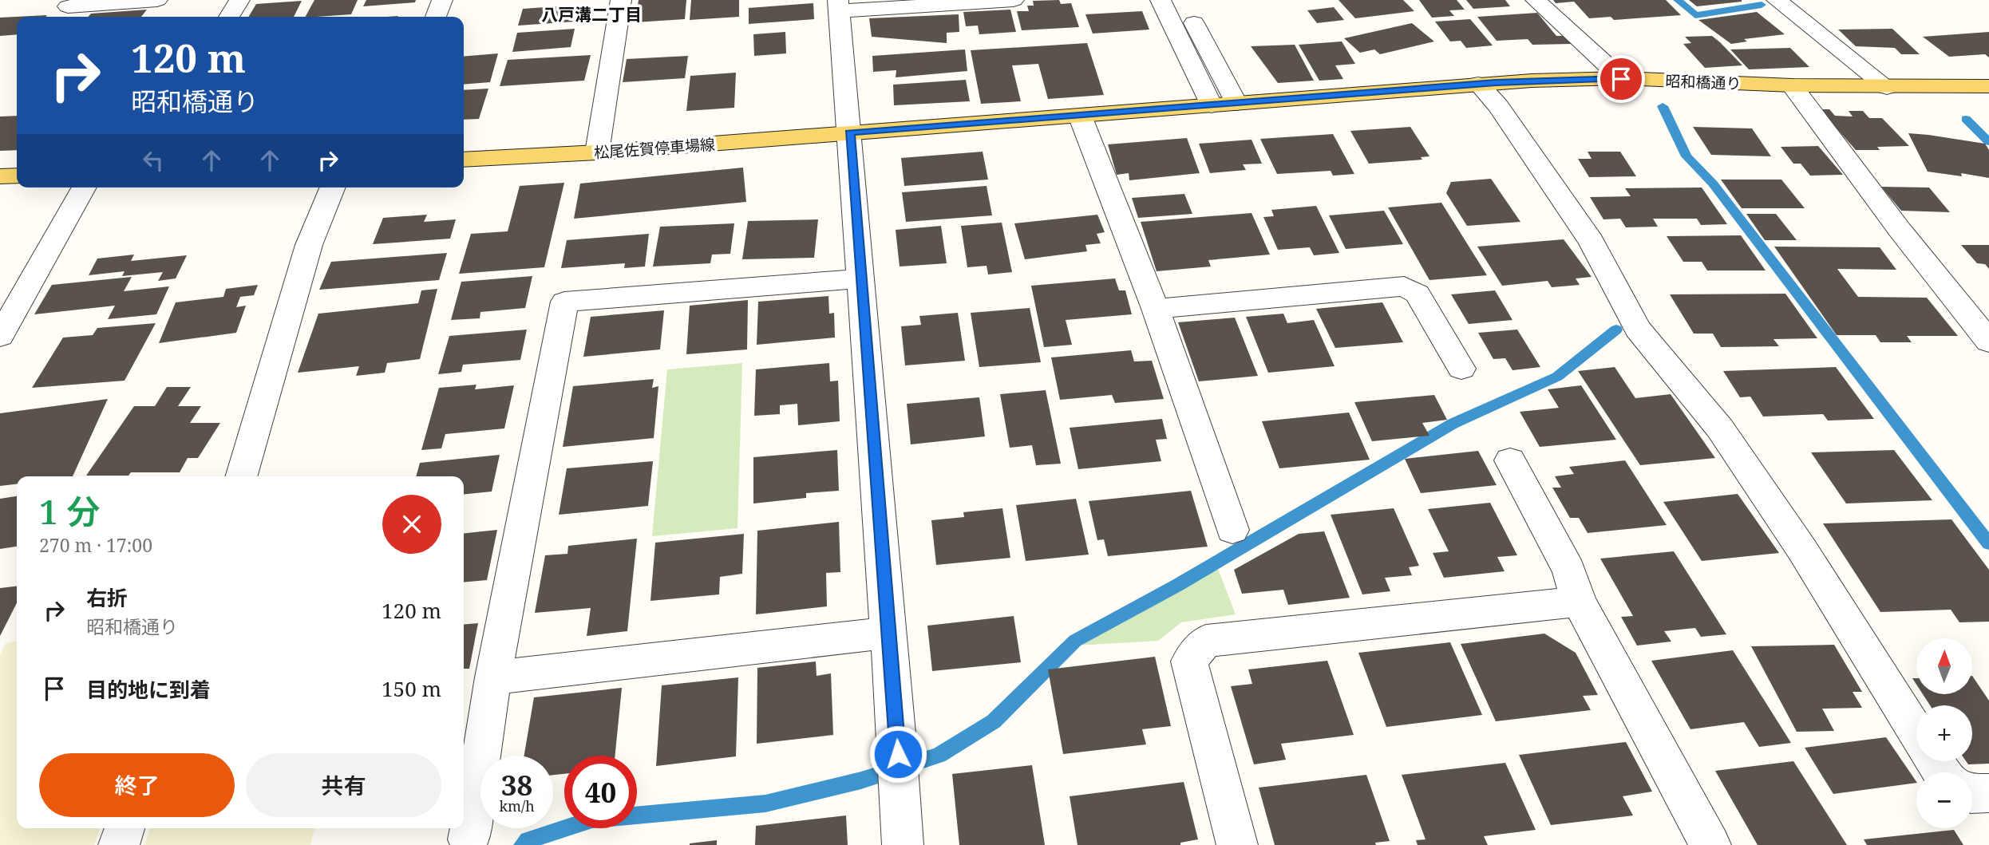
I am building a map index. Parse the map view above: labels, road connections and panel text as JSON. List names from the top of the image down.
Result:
{
  "streets": {
    "main road": ["昭和橋通り", "松尾佐賀停車場線"]
  },
  "crossings": [
    ["昭和橋通り", "松尾佐賀停車場線"]
  ],
  "districts": ["八戸溝二丁目"],
  "north": "top",
  "page": {
    "turn": ["120 m", "昭和橋通り"],
    "heading": ["1 分", "270 m · 17:00"],
    "list": [
      {
        "name": "右折",
        "note": "昭和橋通り",
        "value": "120 m"
      },
      {
        "name": "目的地に到着",
        "value": "150 m"
      }
    ],
    "map_buttons": ["+", "−"],
    "buttons": ["終了", "共有"],
    "speed": "38 km/h",
    "limit": "40"
  }
}
